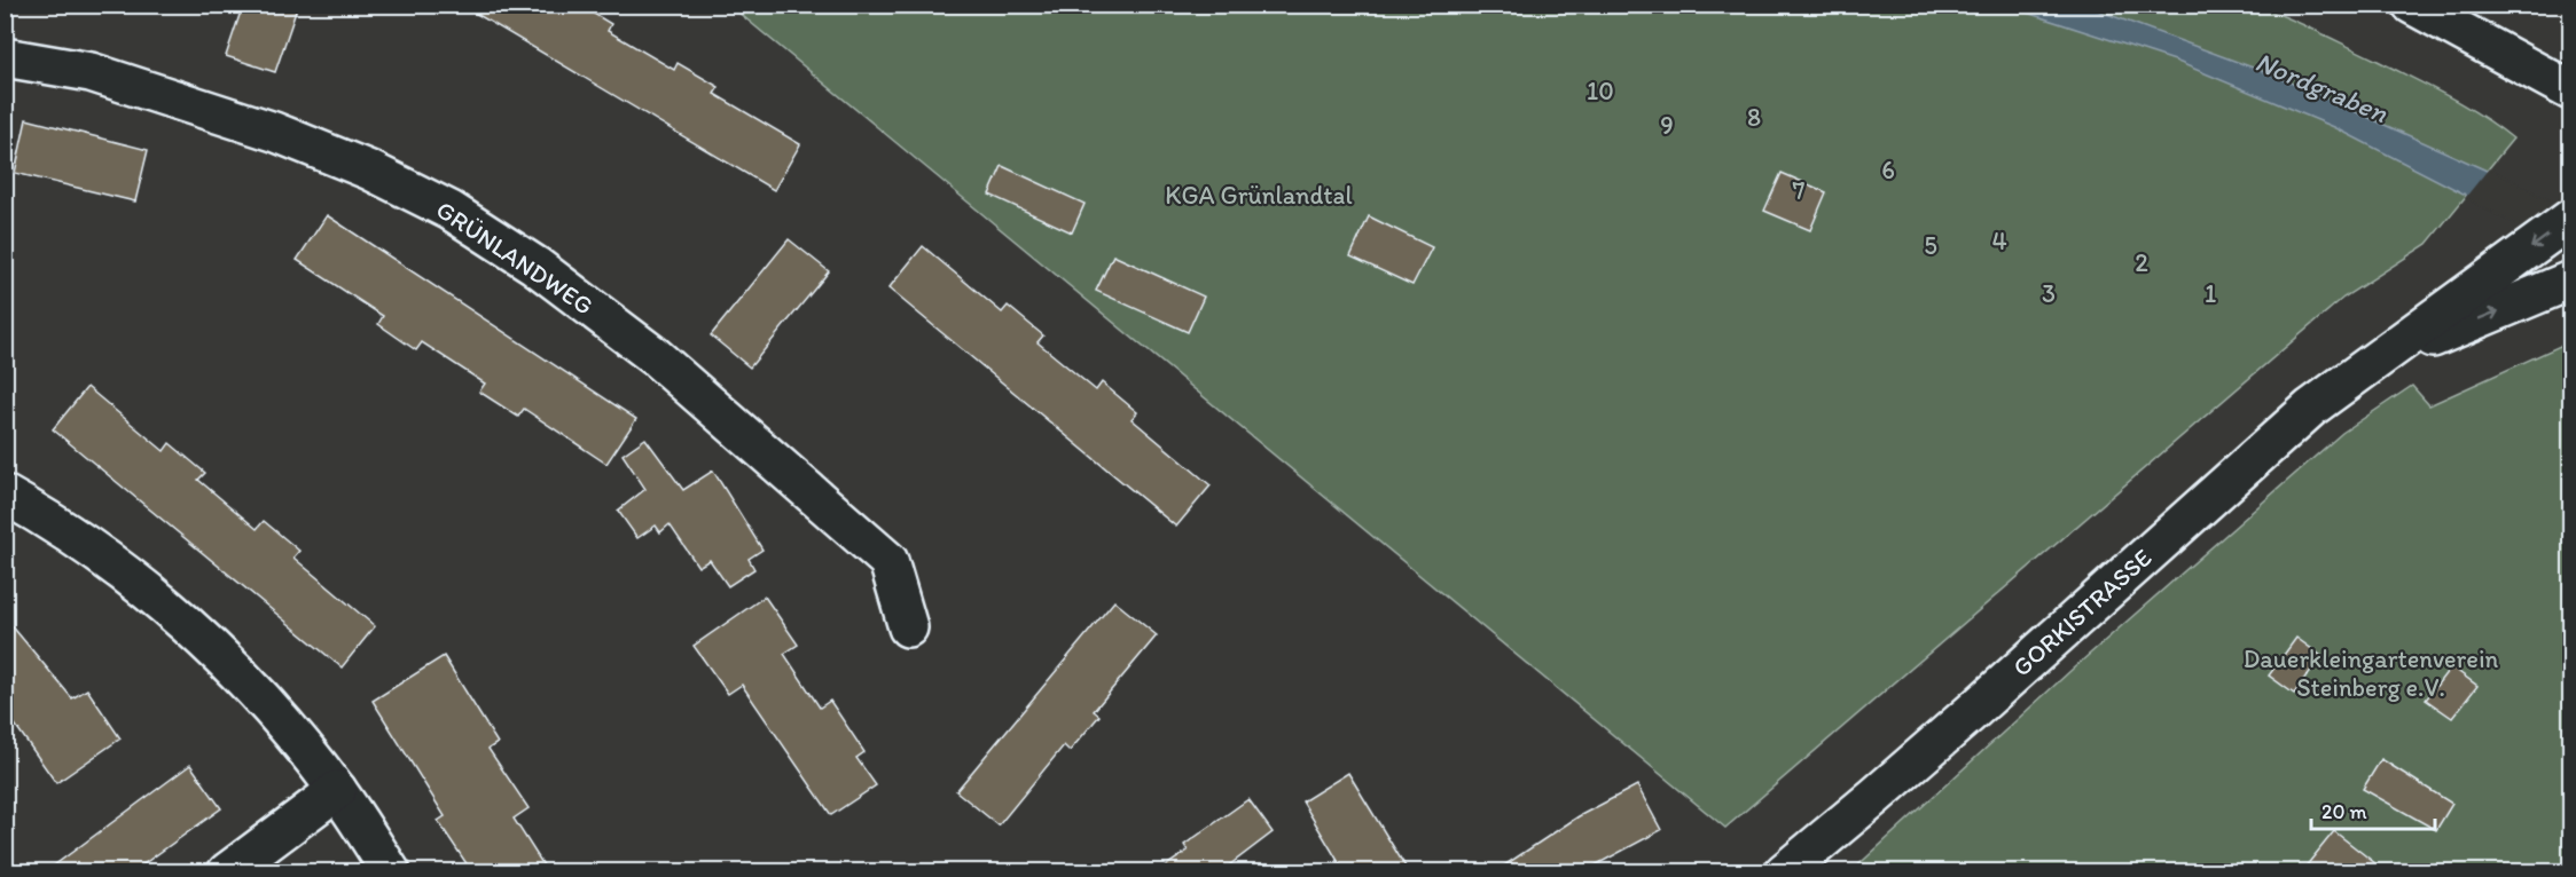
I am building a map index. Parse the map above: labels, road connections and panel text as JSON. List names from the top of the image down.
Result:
{
  "streets": {
    "street": ["GRÜNLANDWEG", "GORKISTRASSE"]
  },
  "water": ["Nordgraben"],
  "parks": [
    "10",
    "8",
    "9",
    "6",
    "7",
    "KGA Grünlandtal",
    "4",
    "5",
    "2",
    "3",
    "1",
    "Dauerkleingartenverein Steinberg e.V."
  ],
  "scale_bar": "20 m"
}
